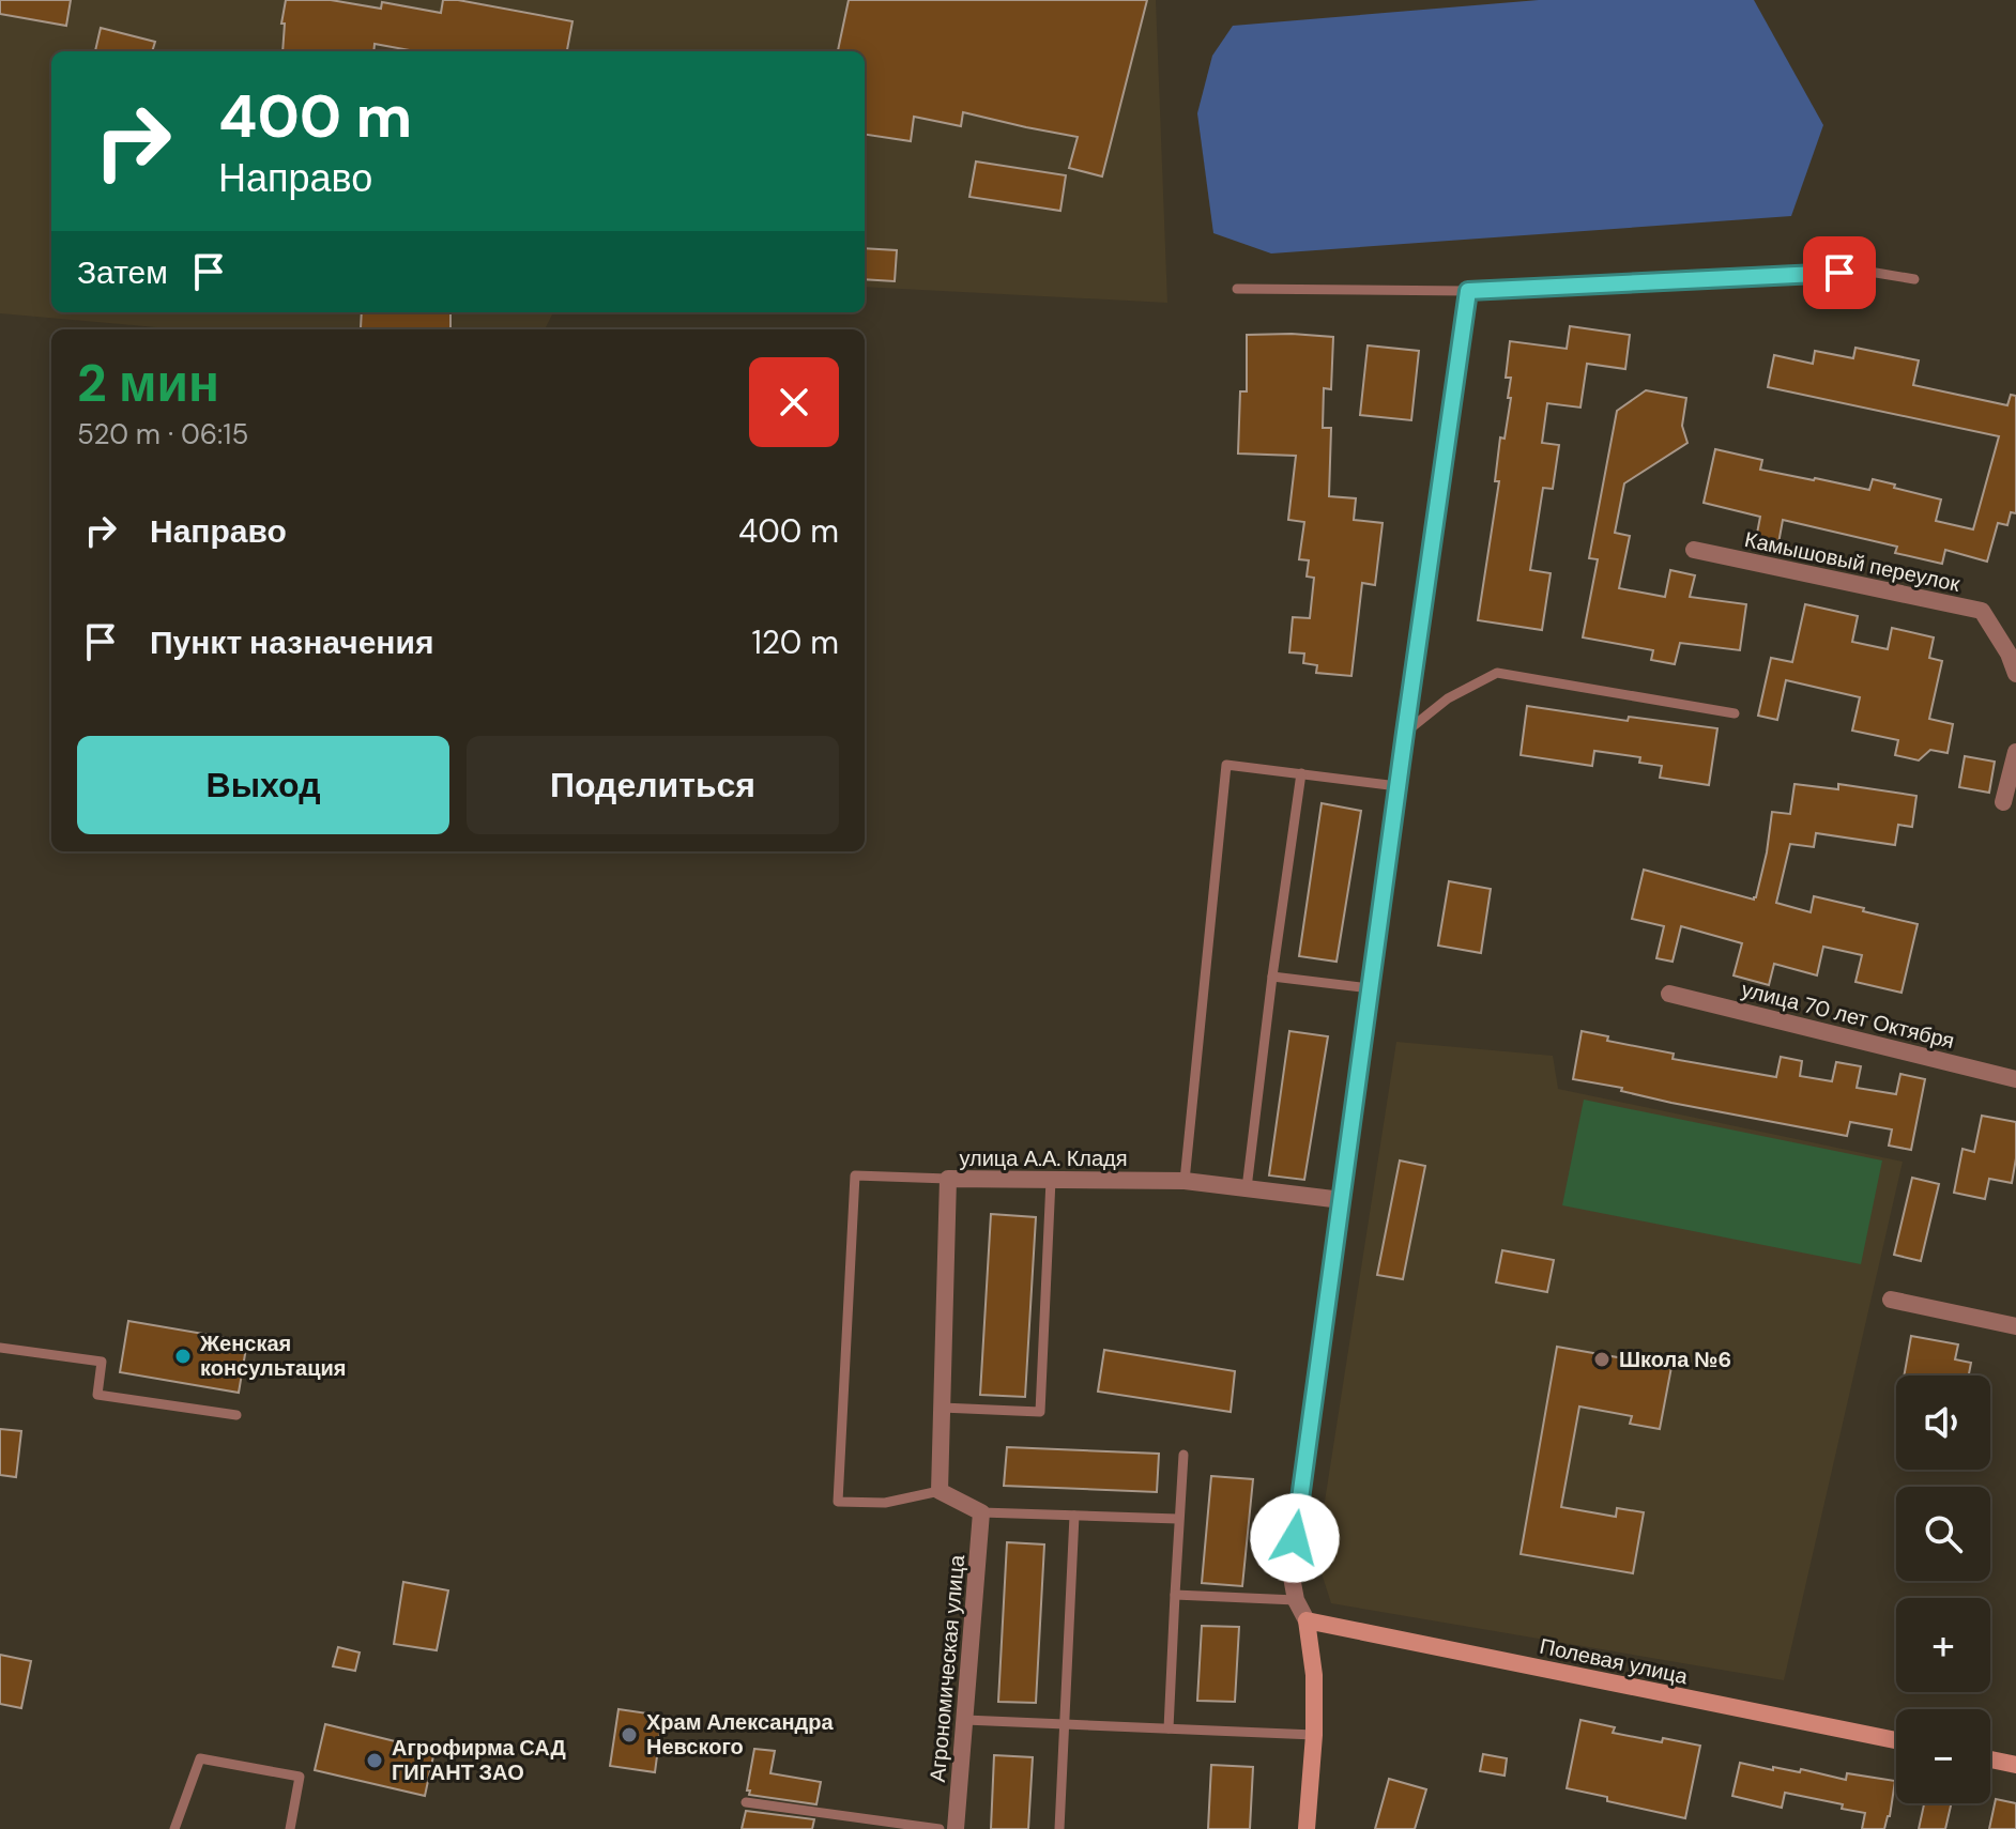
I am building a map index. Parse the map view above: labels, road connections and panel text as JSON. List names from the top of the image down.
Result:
{
  "streets": {
    "street": [
      "Камышовый переулок",
      "улица 70 лет Октября",
      "улица А.А. Кладя",
      "Полевая улица",
      "Агрономическая улица"
    ]
  },
  "places": [
    "Женская консультация",
    "Школа №6",
    "Храм Александра Невского",
    "Агрофирма САД ГИГАНТ ЗАО"
  ],
  "page": {
    "turn": ["400 m", "Направо"],
    "then": "Затем",
    "heading": ["2 мин", "520 m · 06:15"],
    "list": [
      {
        "name": "Направо",
        "value": "400 m"
      },
      {
        "name": "Пункт назначения",
        "value": "120 m"
      }
    ],
    "buttons": ["Выход", "Поделиться"],
    "map_buttons": ["+", "−"]
  }
}
